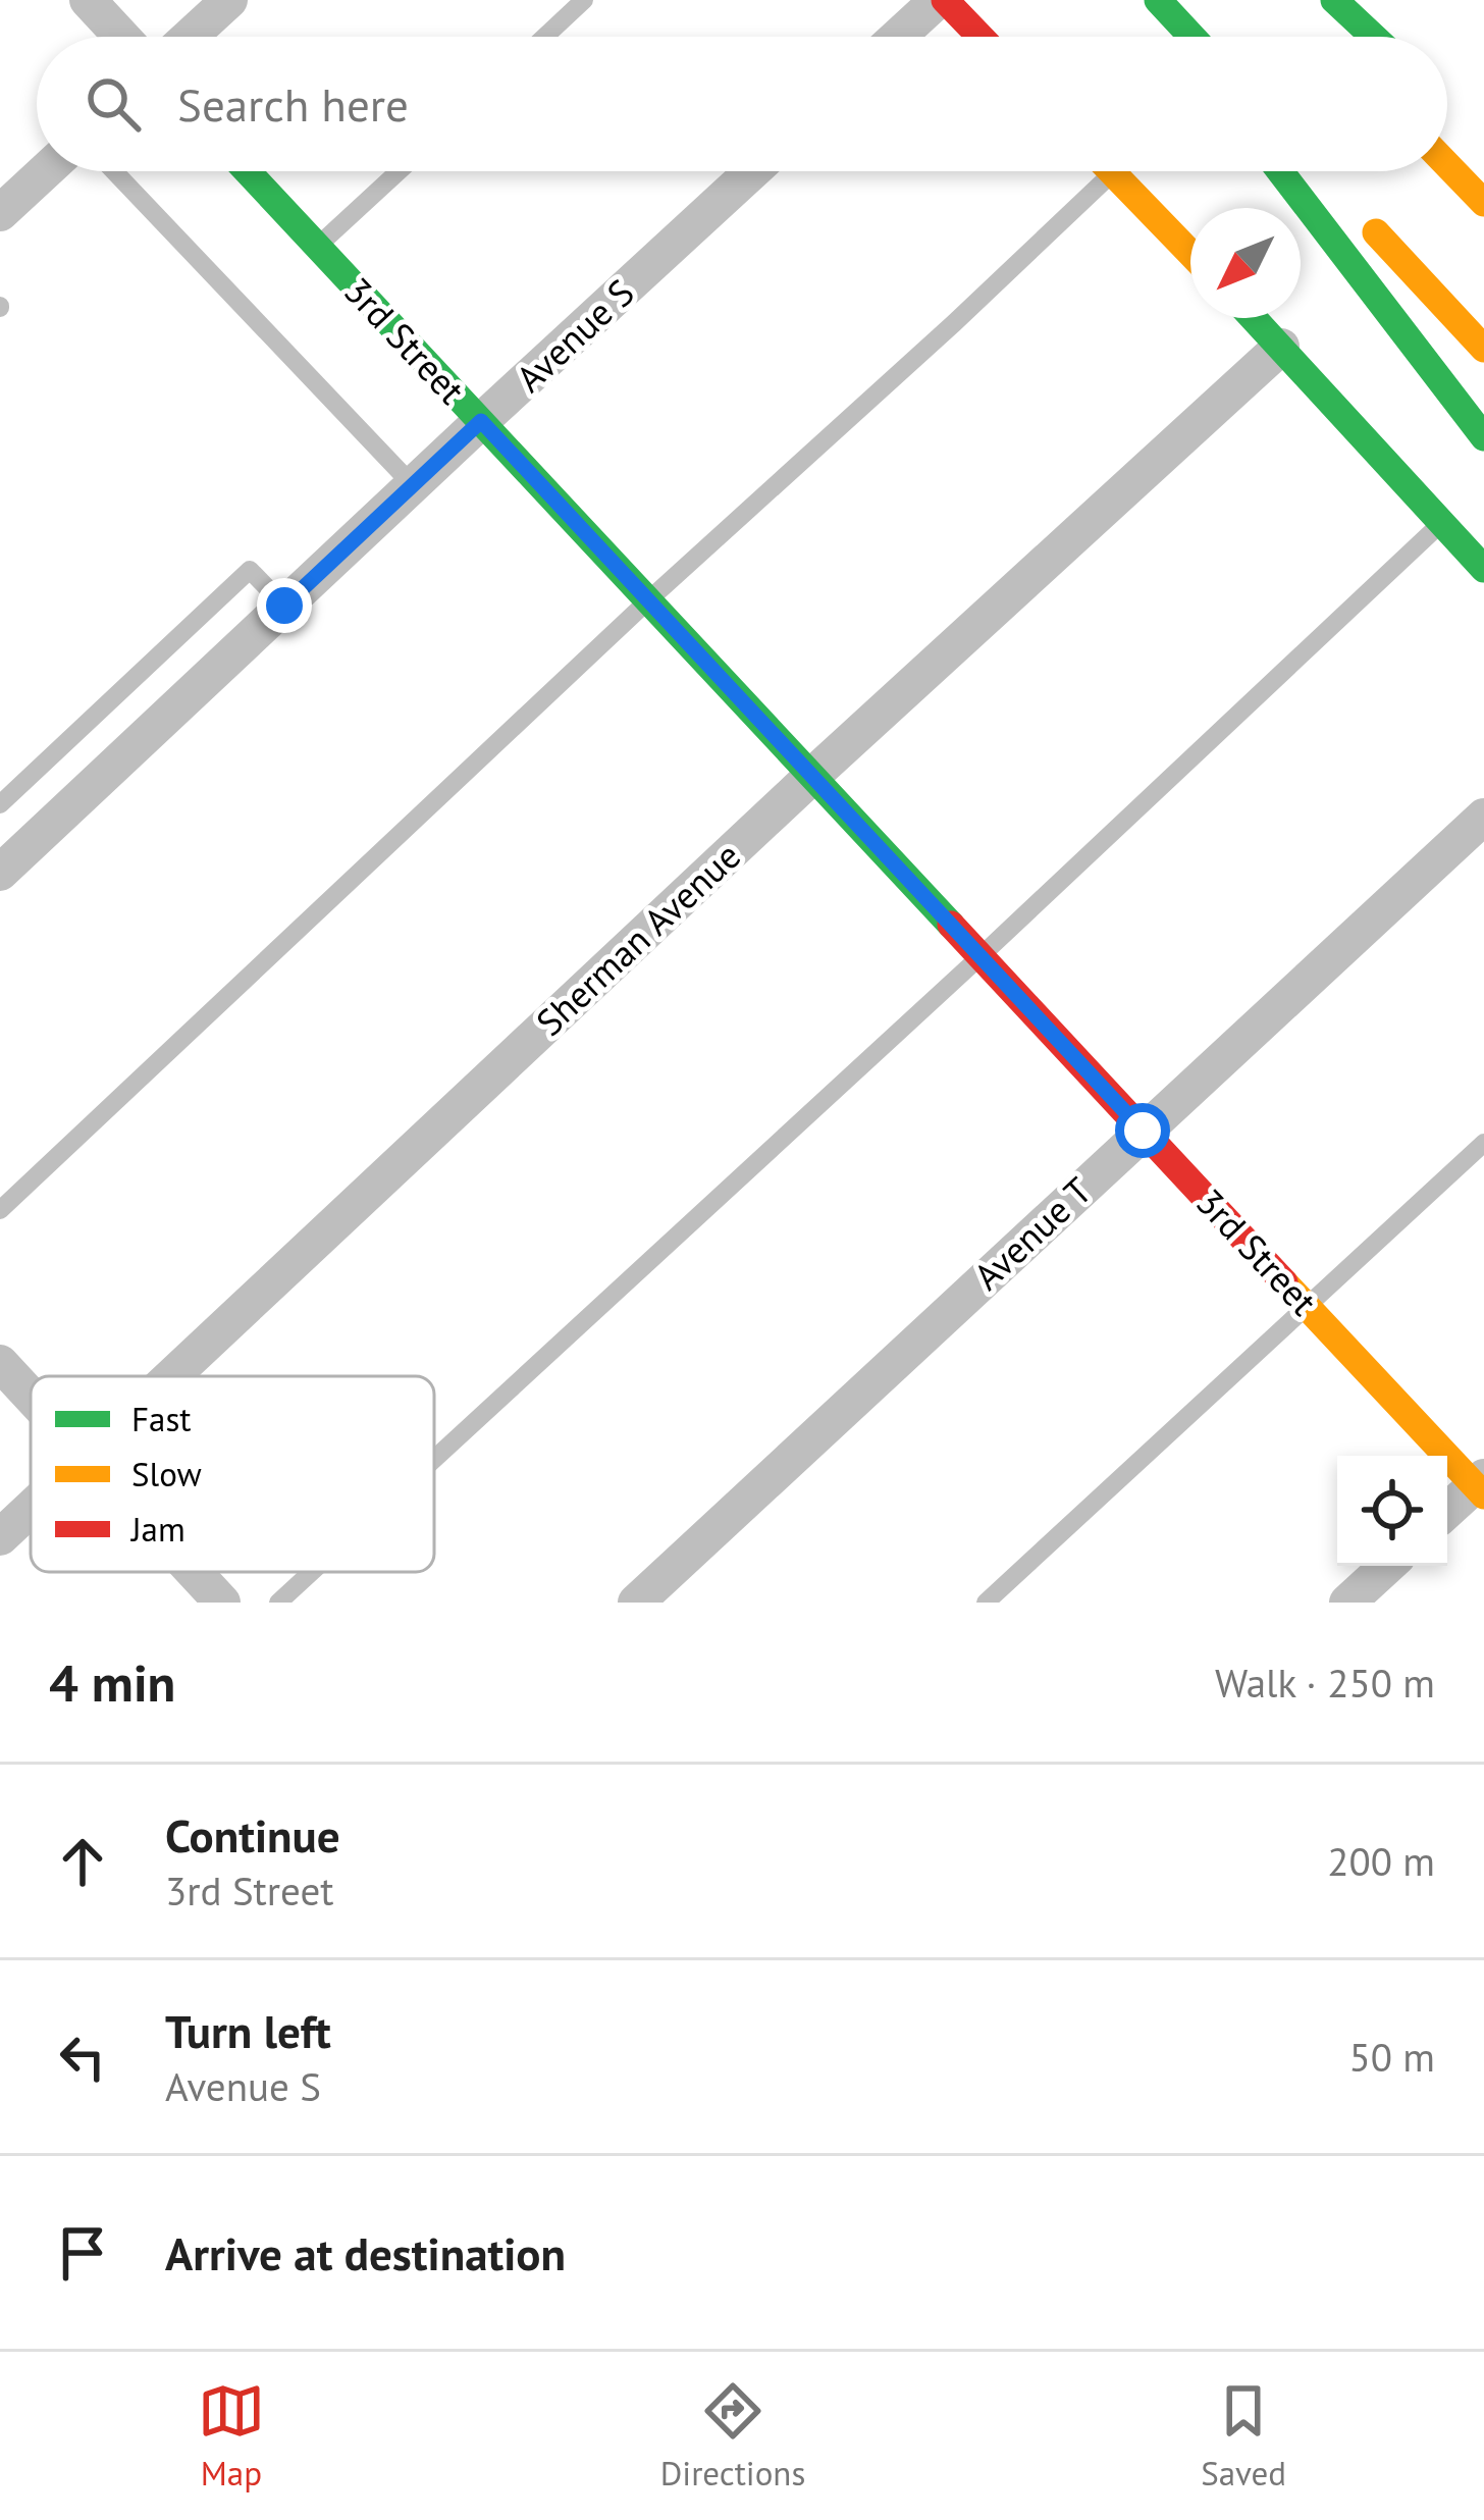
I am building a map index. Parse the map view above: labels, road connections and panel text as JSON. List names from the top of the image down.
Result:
{
  "streets": {
    "main road": ["3rd Street"],
    "street": ["Avenue S", "Sherman Avenue", "Avenue T"]
  },
  "crossings": [
    ["Avenue S", "3rd Street"],
    ["3rd Street", "Sherman Avenue"],
    ["3rd Street", "Avenue T"]
  ],
  "legend": ["Fast", "Slow", "Jam"],
  "north": "bottom left",
  "page": {
    "search": "Search here",
    "heading": ["4 min", "Walk · 250 m"],
    "list": [
      ["Continue", "3rd Street", "200 m"],
      ["Turn left", "Avenue S", "50 m"],
      "Arrive at destination"
    ],
    "nav": ["Map", "Directions", "Saved"]
  }
}
